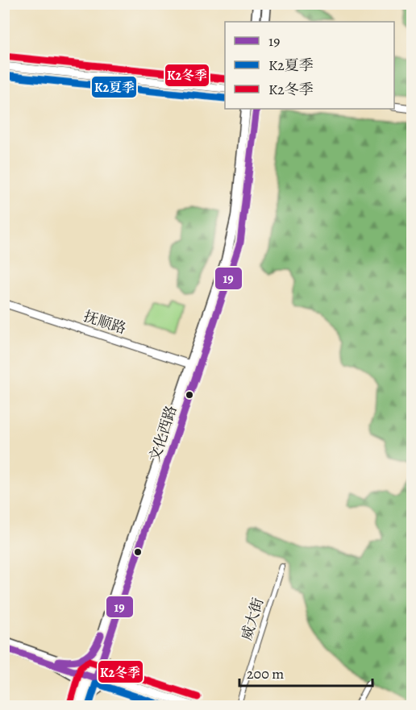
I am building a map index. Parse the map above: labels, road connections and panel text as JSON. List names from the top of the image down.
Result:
{
  "streets": {
    "main road": ["文化西路"],
    "street": ["抚顺路", "威大街"]
  },
  "crossings": [
    ["抚顺路", "文化西路"]
  ],
  "lines": ["transit line K2冬季", "transit line K2夏季", "transit line 19"],
  "legend": ["19", "K2夏季", "K2冬季"],
  "scale_bar": "200 m"
}
